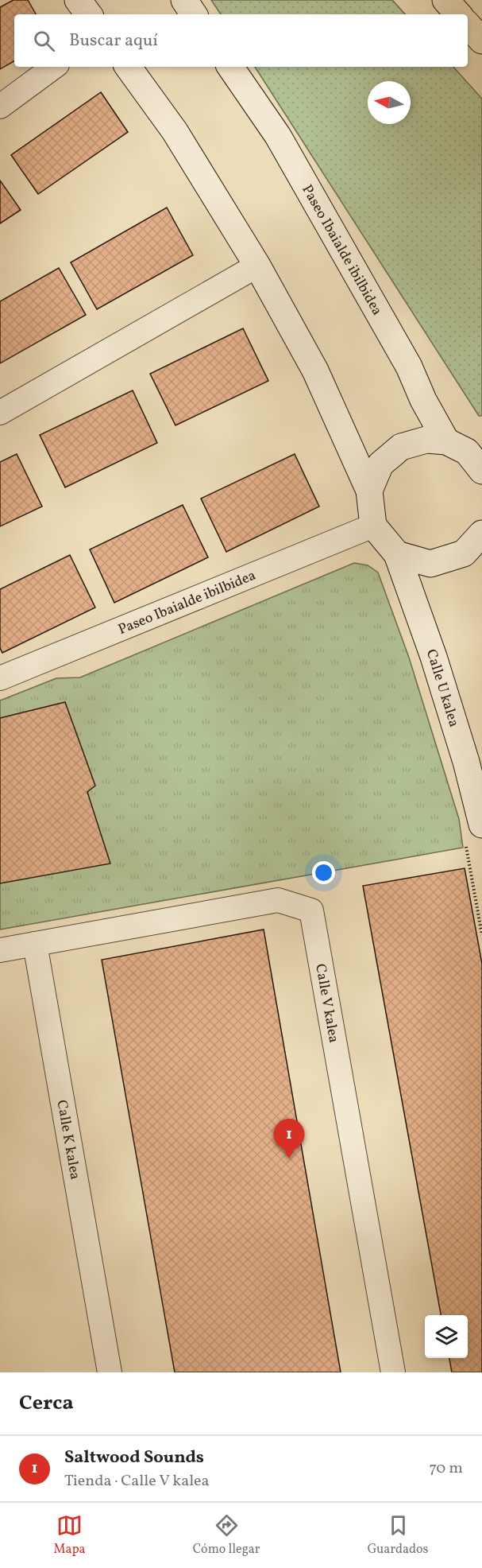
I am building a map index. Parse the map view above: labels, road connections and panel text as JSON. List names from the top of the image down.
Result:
{
  "streets": {
    "street": [
      "Paseo Ibaialde ibilbidea",
      "Calle U kalea",
      "Calle V kalea",
      "Calle K kalea"
    ]
  },
  "crossings": [
    ["Calle V kalea", "Calle K kalea"]
  ],
  "north": "left",
  "page": {
    "search": "Buscar aquí",
    "pins": "1",
    "heading": "Cerca",
    "list": [
      {
        "mark": "1",
        "name": "Saltwood Sounds",
        "note": "Tienda · Calle V kalea",
        "value": "70 m"
      }
    ],
    "nav": ["Mapa", "Cómo llegar", "Guardados"]
  }
}
